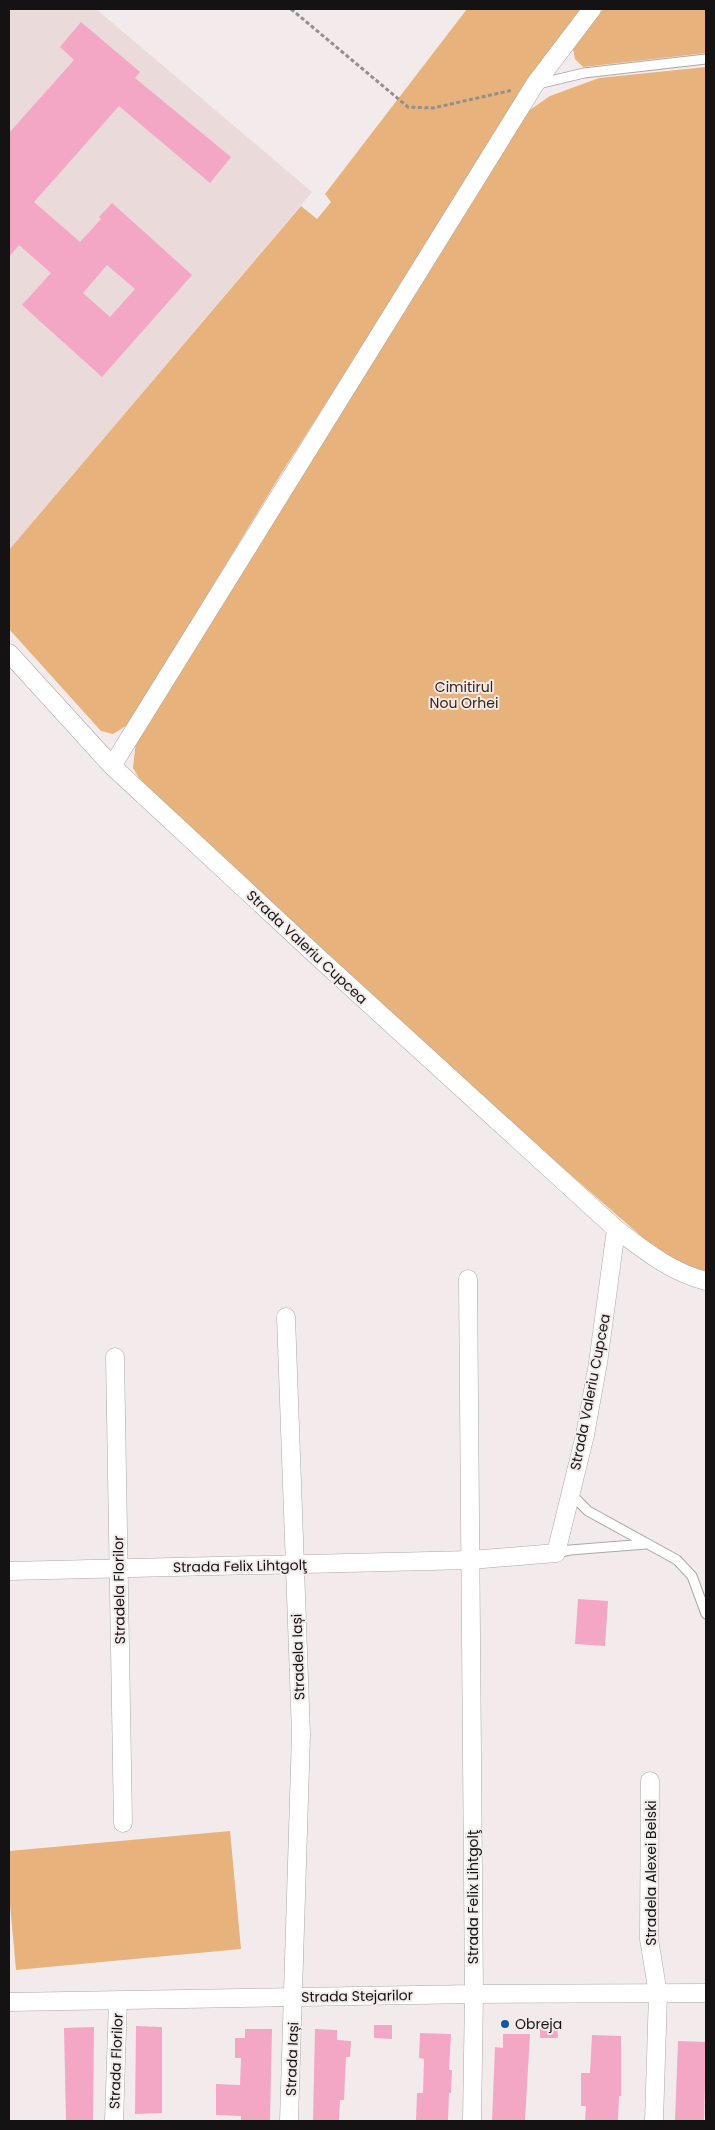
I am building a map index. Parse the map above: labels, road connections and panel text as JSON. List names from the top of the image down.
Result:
{
  "streets": {
    "street": [
      "Strada Valeriu Cupcea",
      "Strada Felix Lihtgolţ",
      "Stradela Florilor",
      "Stradela Iași",
      "Stradela Alexei Belski",
      "Strada Stejarilor",
      "Strada Iași",
      "Strada Florilor"
    ]
  },
  "crossings": [
    ["Strada Valeriu Cupcea", "Strada Felix Lihtgolţ"],
    ["Strada Felix Lihtgolţ", "Stradela Florilor"],
    ["Strada Felix Lihtgolţ", "Stradela Iași"],
    ["Strada Felix Lihtgolţ", "Strada Stejarilor"],
    ["Stradela Iași", "Strada Stejarilor"],
    ["Stradela Iași", "Strada Iași"],
    ["Stradela Alexei Belski", "Strada Stejarilor"],
    ["Strada Stejarilor", "Strada Iași"],
    ["Strada Stejarilor", "Strada Florilor"]
  ],
  "parks": ["Cimitirul Nou Orhei"],
  "places": ["Obreja"]
}
